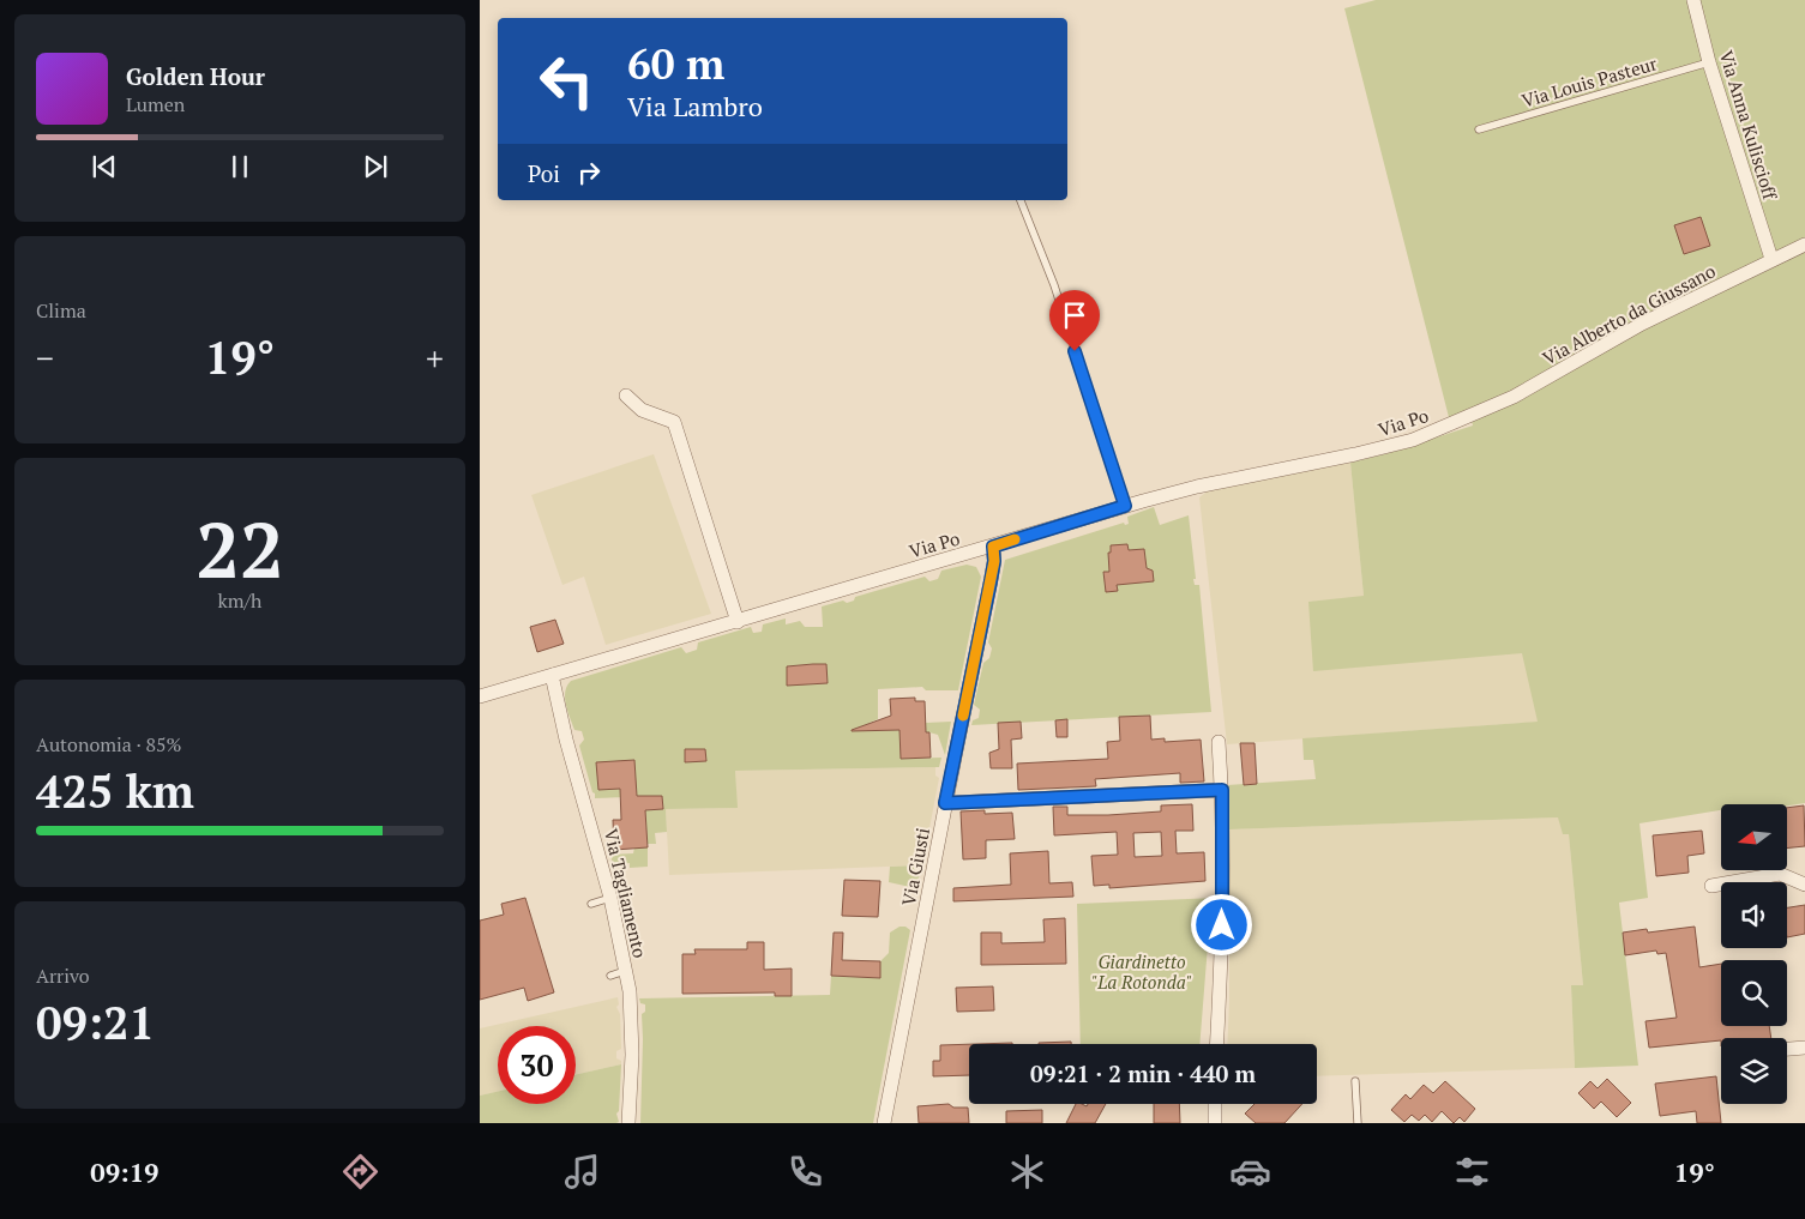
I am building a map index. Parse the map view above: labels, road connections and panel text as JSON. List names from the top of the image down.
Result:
{
  "streets": {
    "street": [
      "Via Anna Kuliscioff",
      "Via Alberto da Giussano",
      "Via Po",
      "Via Giusti",
      "Via Tagliamento"
    ],
    "lane": ["Via Louis Pasteur"]
  },
  "crossings": [
    ["Via Louis Pasteur", "Via Anna Kuliscioff"],
    ["Via Anna Kuliscioff", "Via Alberto da Giussano"],
    ["Via Alberto da Giussano", "Via Po"],
    ["Via Po", "Via Giusti"],
    ["Via Po", "Via Tagliamento"]
  ],
  "parks": ["Giardinetto \"La Rotonda\""],
  "north": "left",
  "page": {
    "turn": ["60 m", "Via Lambro"],
    "song": ["Golden Hour", "Lumen"],
    "then": "Poi",
    "tile": [
      "Clima",
      ["22", "km/h"],
      ["Autonomia · 85%", "425 km"],
      ["Arrivo", "09:21"]
    ],
    "heat": ["−", "19°", "+"],
    "limit": "30",
    "trip": "09:21 · 2 min · 440 m",
    "tabs": ["09:19", "19°"]
  }
}
